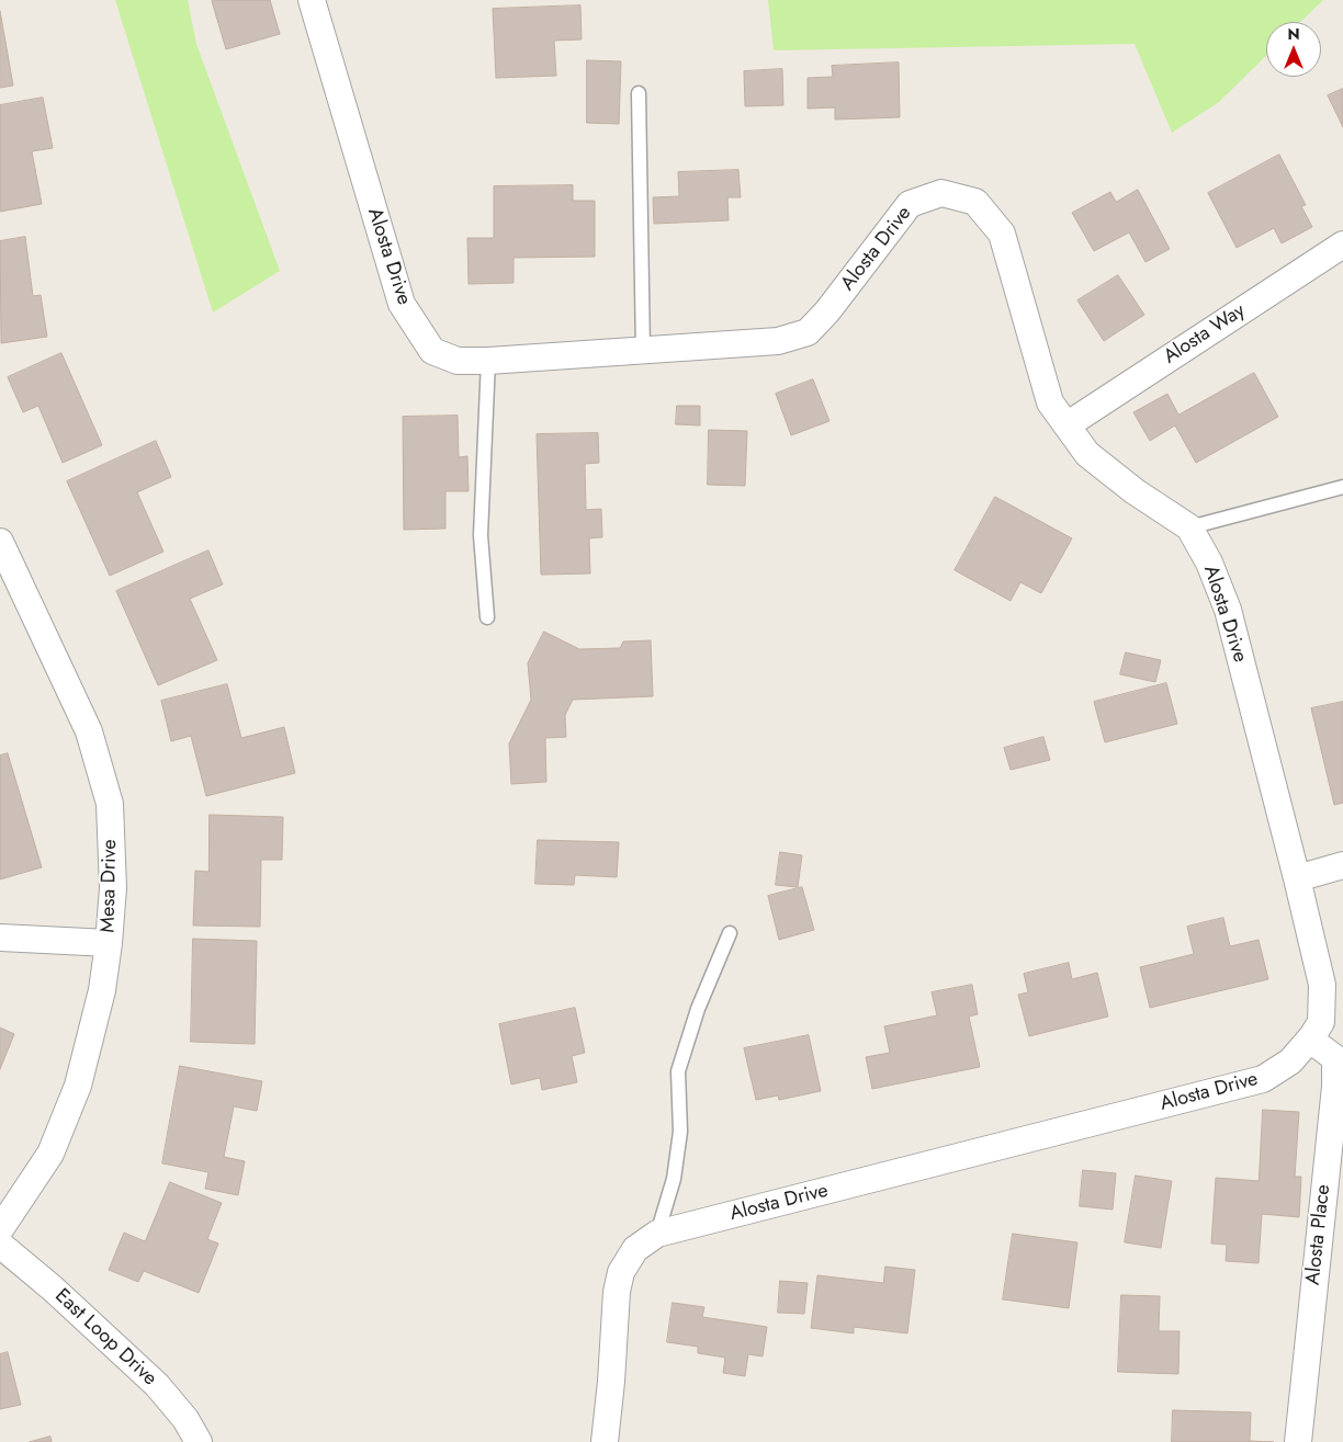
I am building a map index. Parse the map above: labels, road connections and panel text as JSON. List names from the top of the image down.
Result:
{
  "streets": {
    "street": [
      "Alosta Drive",
      "Alosta Way",
      "Mesa Drive",
      "Alosta Place",
      "East Loop Drive"
    ]
  },
  "crossings": [
    ["Alosta Drive", "Alosta Way"],
    ["Alosta Drive", "Alosta Place"]
  ],
  "north": "top"
}
